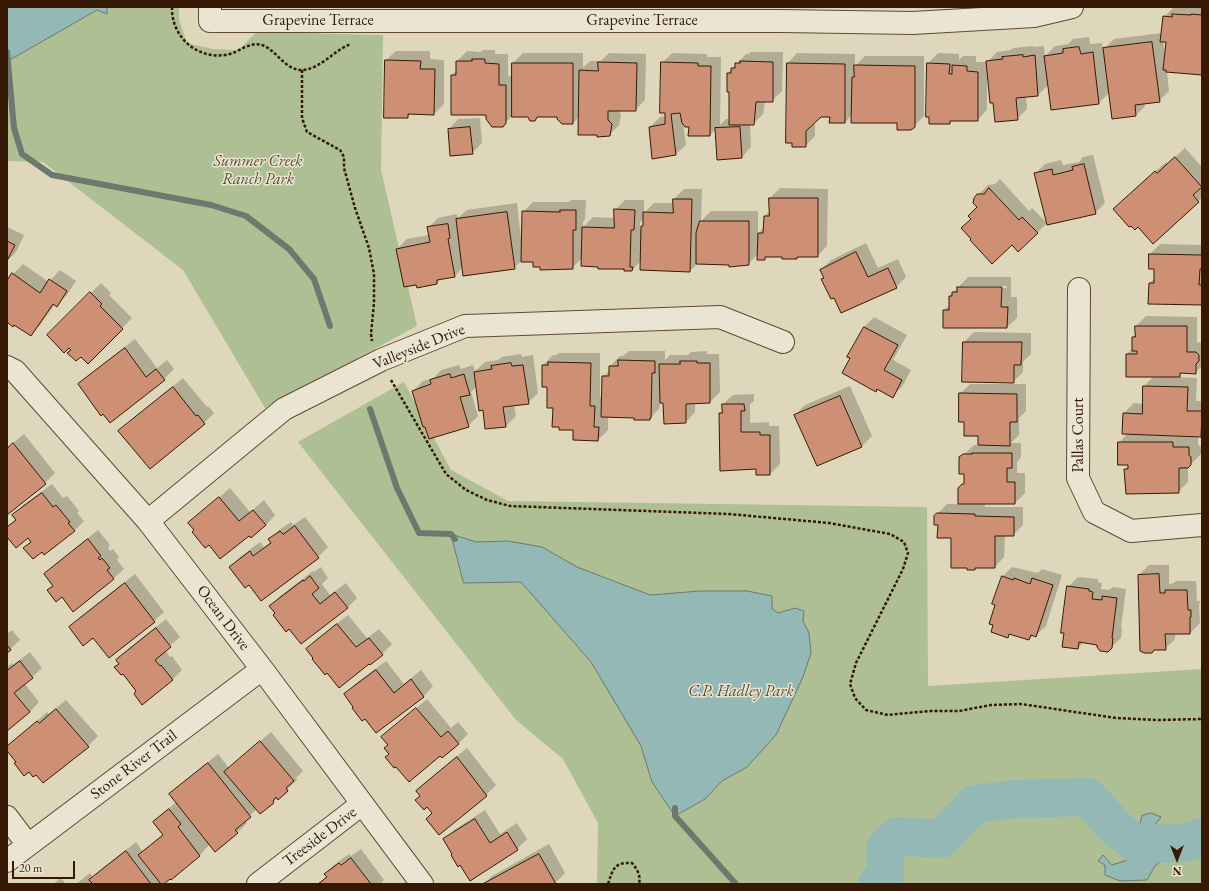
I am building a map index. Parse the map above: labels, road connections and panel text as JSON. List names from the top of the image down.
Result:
{
  "streets": {
    "street": [
      "Grapevine Terrace",
      "Valleyside Drive",
      "Pallas Court",
      "Ocean Drive",
      "Stone River Trail",
      "Treeside Drive"
    ]
  },
  "crossings": [
    ["Valleyside Drive", "Ocean Drive"],
    ["Ocean Drive", "Stone River Trail"],
    ["Ocean Drive", "Treeside Drive"]
  ],
  "parks": ["Summer Creek Ranch Park", "C.P. Hadley Park"],
  "scale_bar": "20 m",
  "north": "bottom"
}
